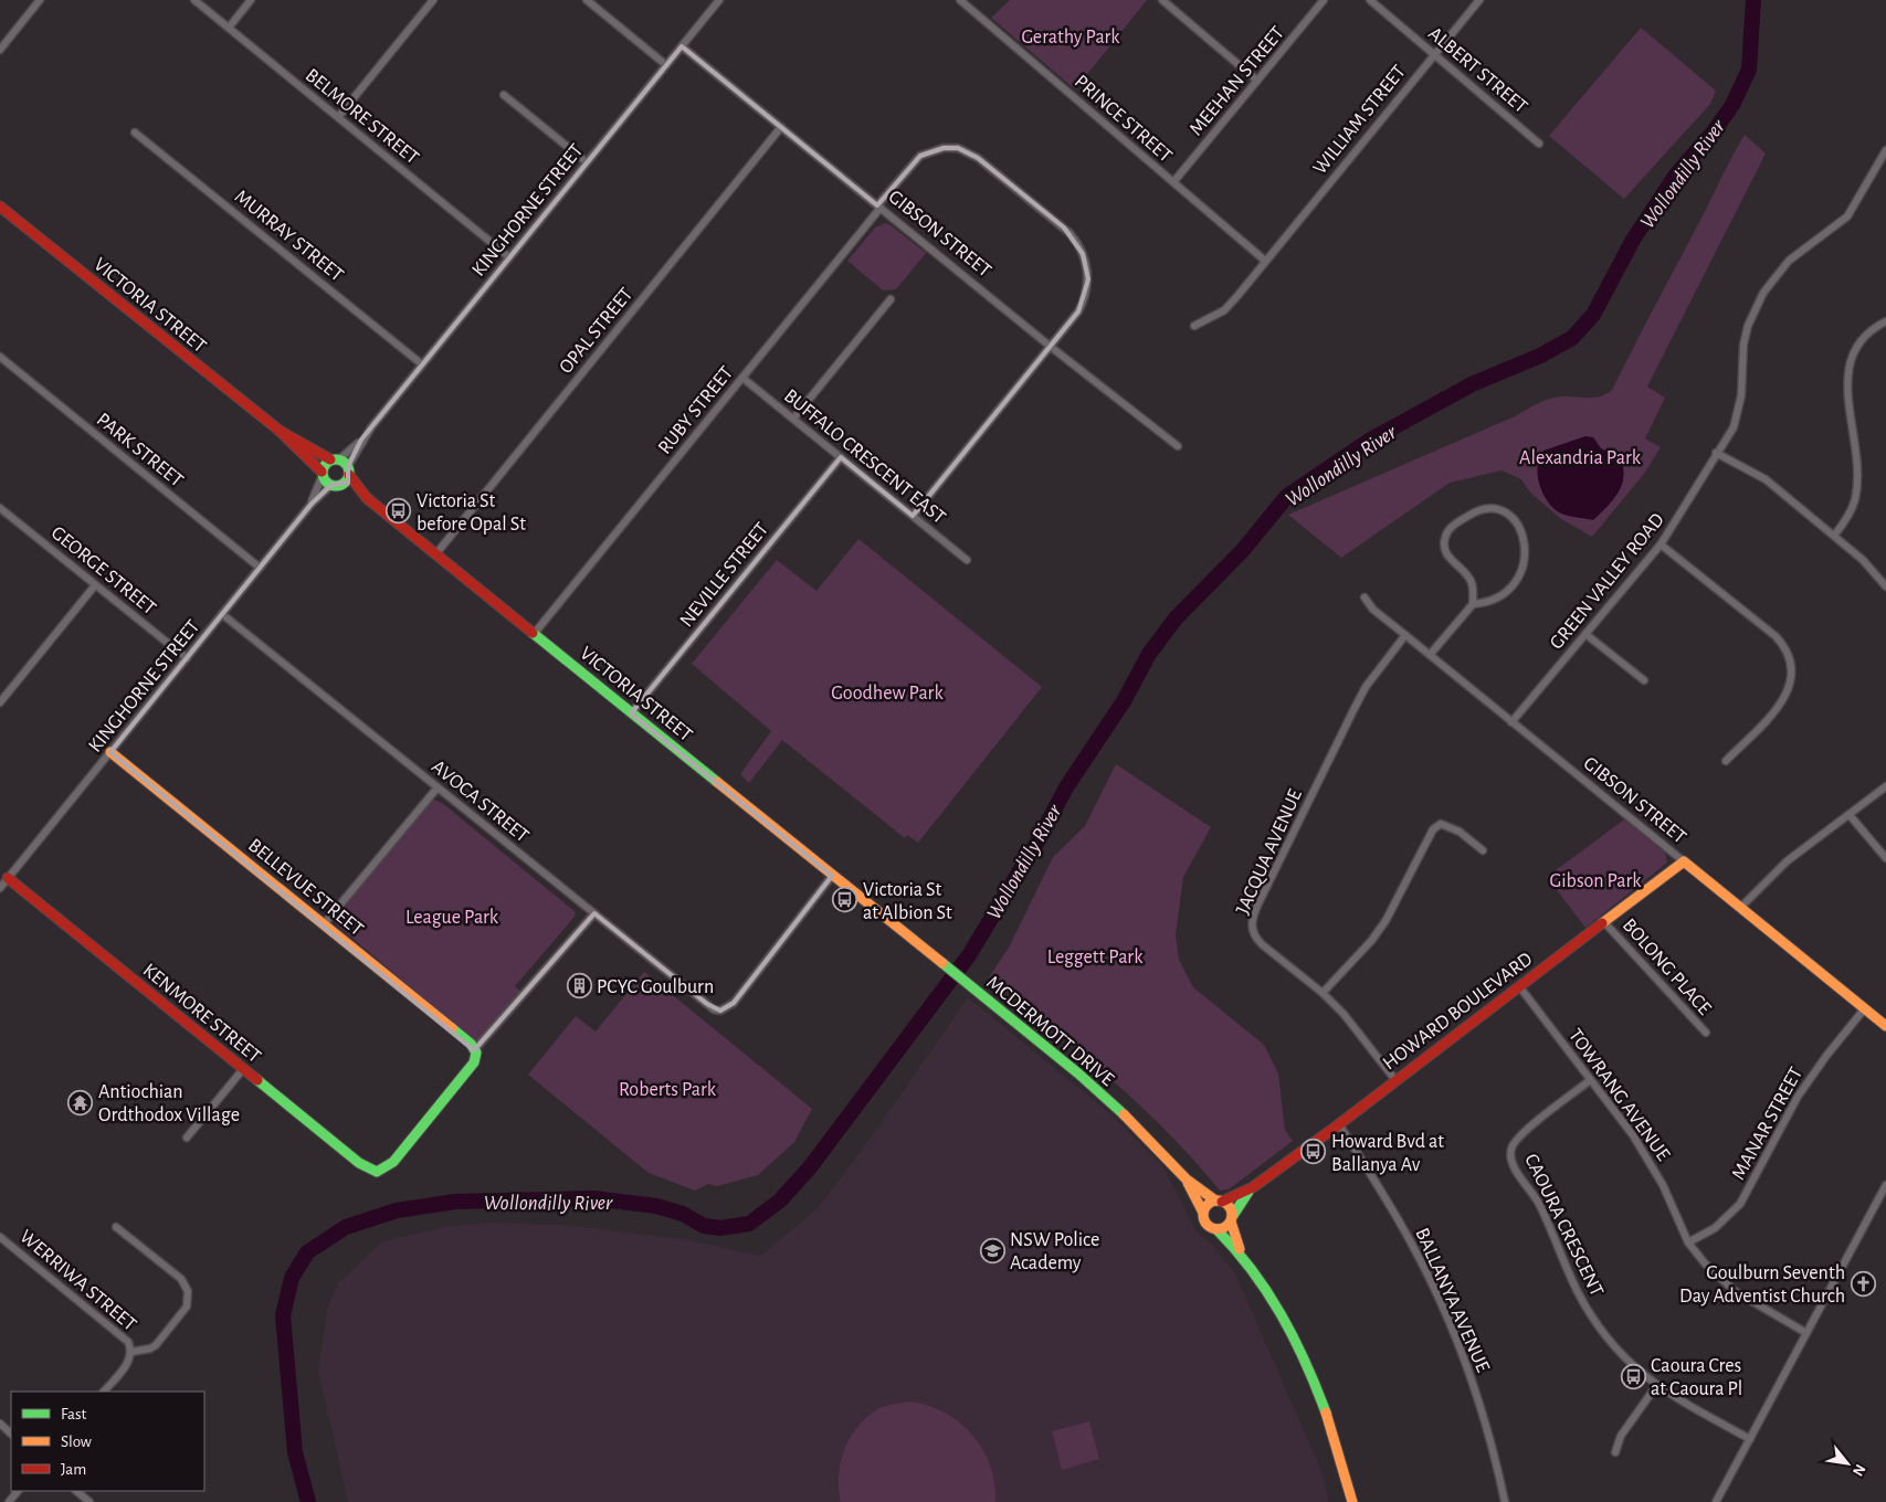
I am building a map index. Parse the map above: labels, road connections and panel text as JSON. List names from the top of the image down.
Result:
{
  "streets": {
    "main road": [
      "GIBSON STREET",
      "VICTORIA STREET",
      "BELLEVUE STREET",
      "HOWARD BOULEVARD",
      "KENMORE STREET",
      "MCDERMOTT DRIVE"
    ],
    "street": [
      "ALBERT STREET",
      "MEEHAN STREET",
      "BELMORE STREET",
      "PRINCE STREET",
      "WILLIAM STREET",
      "KINGHORNE STREET",
      "MURRAY STREET",
      "OPAL STREET",
      "RUBY STREET",
      "PARK STREET",
      "BUFFALO CRESCENT EAST",
      "GEORGE STREET",
      "NEVILLE STREET",
      "GREEN VALLEY ROAD",
      "AVOCA STREET",
      "JACQUA AVENUE",
      "BOLONG PLACE",
      "TOWRANG AVENUE",
      "MANAR STREET",
      "CAOURA CRESCENT",
      "WERRIWA STREET",
      "BALLANYA AVENUE"
    ]
  },
  "crossings": [
    ["ALBERT STREET", "WILLIAM STREET"],
    ["MEEHAN STREET", "PRINCE STREET"],
    ["BELMORE STREET", "KINGHORNE STREET"],
    ["PRINCE STREET", "WILLIAM STREET"],
    ["KINGHORNE STREET", "GIBSON STREET"],
    ["KINGHORNE STREET", "MURRAY STREET"],
    ["KINGHORNE STREET", "VICTORIA STREET"],
    ["KINGHORNE STREET", "PARK STREET"],
    ["KINGHORNE STREET", "GEORGE STREET"],
    ["KINGHORNE STREET", "AVOCA STREET"],
    ["KINGHORNE STREET", "BELLEVUE STREET"],
    ["KINGHORNE STREET", "KENMORE STREET"],
    ["GIBSON STREET", "OPAL STREET"],
    ["GIBSON STREET", "RUBY STREET"],
    ["GIBSON STREET", "GREEN VALLEY ROAD"],
    ["GIBSON STREET", "JACQUA AVENUE"],
    ["GIBSON STREET", "HOWARD BOULEVARD"],
    ["GIBSON STREET", "MANAR STREET"],
    ["VICTORIA STREET", "OPAL STREET"],
    ["VICTORIA STREET", "RUBY STREET"],
    ["VICTORIA STREET", "NEVILLE STREET"],
    ["VICTORIA STREET", "AVOCA STREET"],
    ["VICTORIA STREET", "MCDERMOTT DRIVE"],
    ["RUBY STREET", "BUFFALO CRESCENT EAST"],
    ["BUFFALO CRESCENT EAST", "NEVILLE STREET"],
    ["JACQUA AVENUE", "HOWARD BOULEVARD"],
    ["BELLEVUE STREET", "KENMORE STREET"],
    ["BOLONG PLACE", "HOWARD BOULEVARD"],
    ["HOWARD BOULEVARD", "MCDERMOTT DRIVE"],
    ["HOWARD BOULEVARD", "TOWRANG AVENUE"],
    ["HOWARD BOULEVARD", "BALLANYA AVENUE"],
    ["TOWRANG AVENUE", "MANAR STREET"],
    ["TOWRANG AVENUE", "CAOURA CRESCENT"]
  ],
  "water": ["Wollondilly River"],
  "parks": [
    "Gerathy Park",
    "Alexandria Park",
    "Goodhew Park",
    "Gibson Park",
    "League Park",
    "Leggett Park",
    "Roberts Park"
  ],
  "places": {
    "bus stop": [
      "Victoria St before Opal St",
      "Victoria St at Albion St",
      "Howard Bvd at Ballanya Av",
      "Caoura Cres at Caoura Pl"
    ],
    "building": ["PCYC Goulburn"],
    "temple": ["Antiochian Ordthodox Village"],
    "school or university": ["NSW Police Academy"],
    "church": ["Goulburn Seventh Day Adventist Church"]
  },
  "legend": ["Fast", "Slow", "Jam"],
  "north": "bottom right"
}
